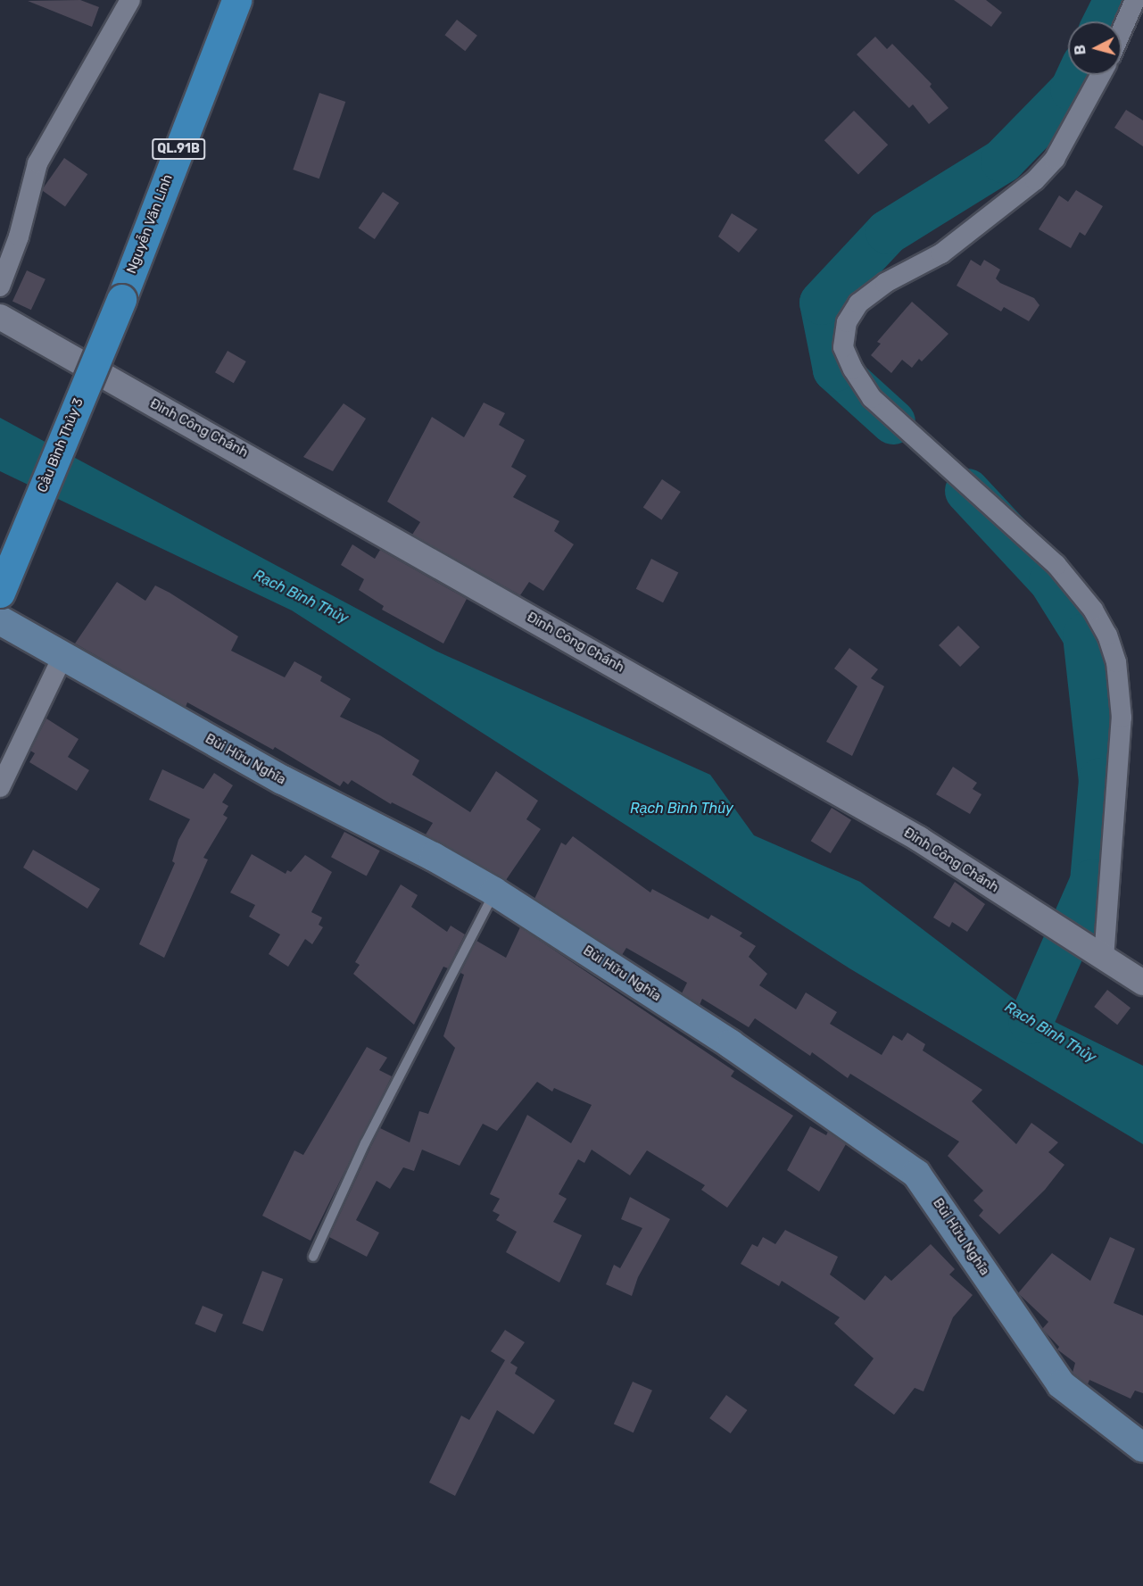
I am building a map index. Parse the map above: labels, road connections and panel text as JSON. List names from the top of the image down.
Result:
{
  "streets": {
    "highway": ["QL.91B", "Nguyễn Văn Linh", "Cầu Bình Thủy 3"],
    "main road": ["Bùi Hữu Nghĩa"],
    "street": ["Đinh Công Chánh"]
  },
  "crossings": [
    ["Nguyễn Văn Linh", "Cầu Bình Thủy 3"]
  ],
  "water": ["Rạch Bình Thủy"],
  "north": "left"
}
